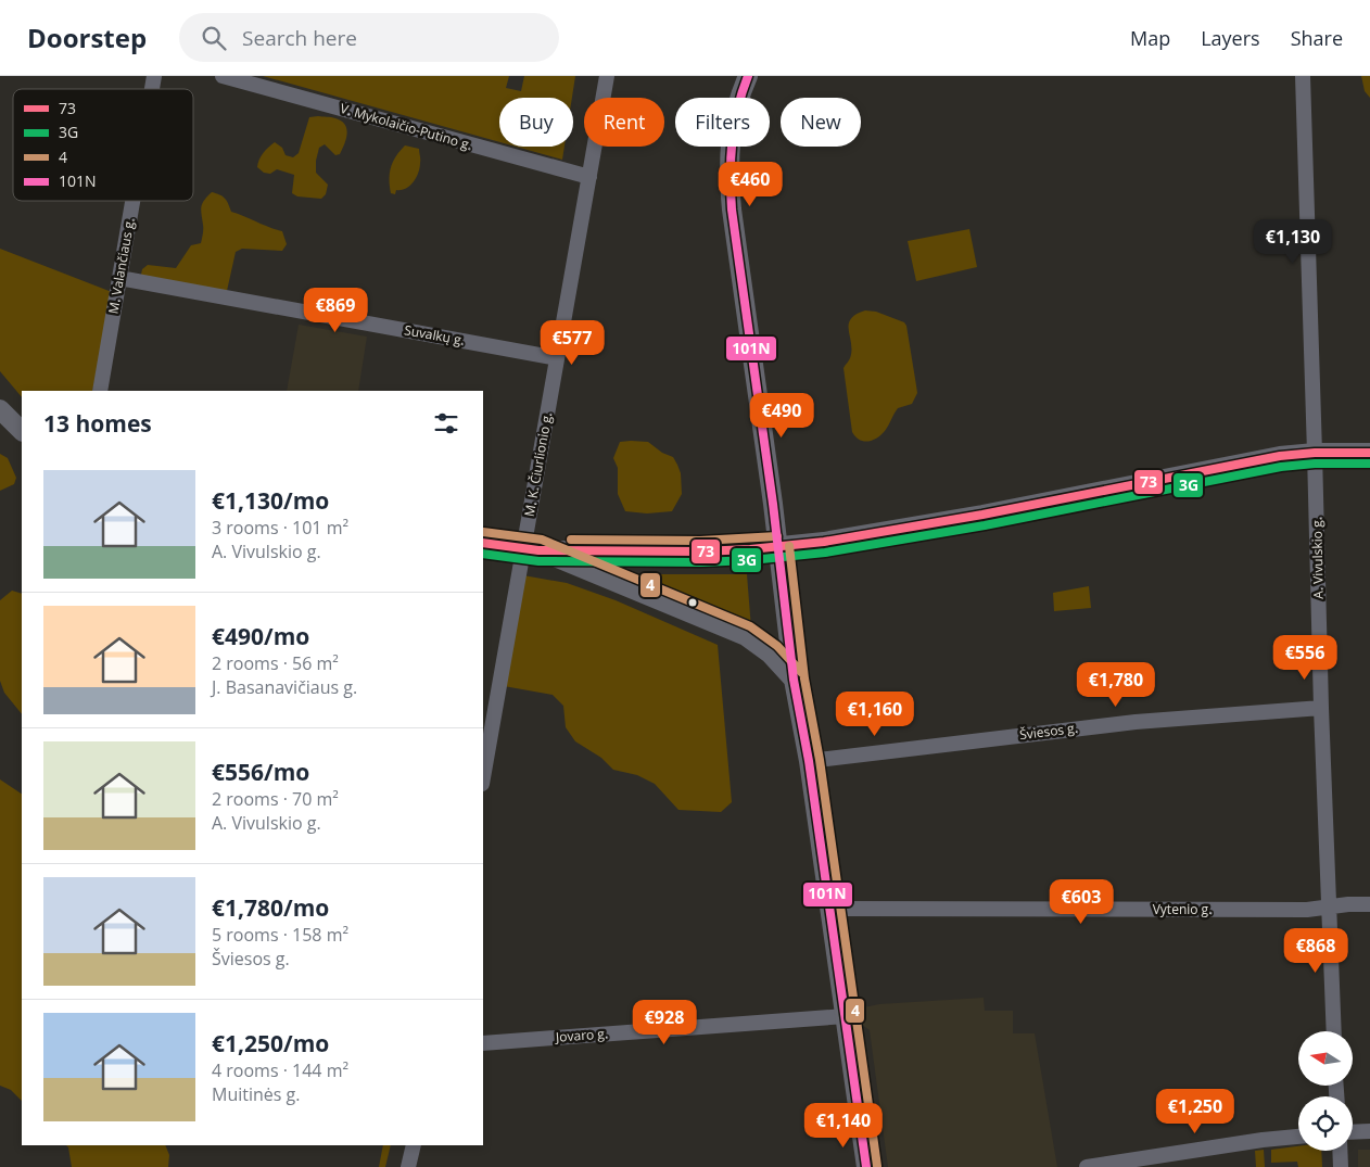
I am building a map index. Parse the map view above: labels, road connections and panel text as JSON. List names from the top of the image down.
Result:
{
  "streets": {
    "street": [
      "V. Mykolaičio-Putino g.",
      "M. Valančiaus g.",
      "Suvalkų g.",
      "M. K. Čiurlionio g.",
      "A. Vivulskio g.",
      "Šviesos g.",
      "Vytenio g.",
      "Jovaro g."
    ]
  },
  "crossings": [
    ["V. Mykolaičio-Putino g.", "M. K. Čiurlionio g."],
    ["M. Valančiaus g.", "Suvalkų g."],
    ["Suvalkų g.", "M. K. Čiurlionio g."],
    ["A. Vivulskio g.", "Šviesos g."],
    ["A. Vivulskio g.", "Vytenio g."]
  ],
  "lines": [
    "transit line 101N",
    "transit line 73",
    "transit line 3G",
    "transit line 4"
  ],
  "legend": [
    "73",
    "3G",
    "4",
    "101N"
  ],
  "north": "left",
  "page": {
    "header": "Doorstep",
    "search": "Search here",
    "nav": ["Map", "Layers", "Share"],
    "chip": [
      "Buy",
      "Rent",
      "Filters",
      "New"
    ],
    "price": [
      "€460",
      "€1,130",
      "€869",
      "€577",
      "€490",
      "€556",
      "€1,780",
      "€1,160",
      "€603",
      "€868",
      "€928",
      "€1,250",
      "€1,140"
    ],
    "heading": "13 homes",
    "list": [
      {
        "name": "€1,130/mo",
        "note": "3 rooms · 101 m² · A. Vivulskio g."
      },
      {
        "name": "€490/mo",
        "note": "2 rooms · 56 m² · J. Basanavičiaus g."
      },
      {
        "name": "€556/mo",
        "note": "2 rooms · 70 m² · A. Vivulskio g."
      },
      {
        "name": "€1,780/mo",
        "note": "5 rooms · 158 m² · Šviesos g."
      },
      {
        "name": "€1,250/mo",
        "note": "4 rooms · 144 m² · Muitinės g."
      }
    ]
  }
}
